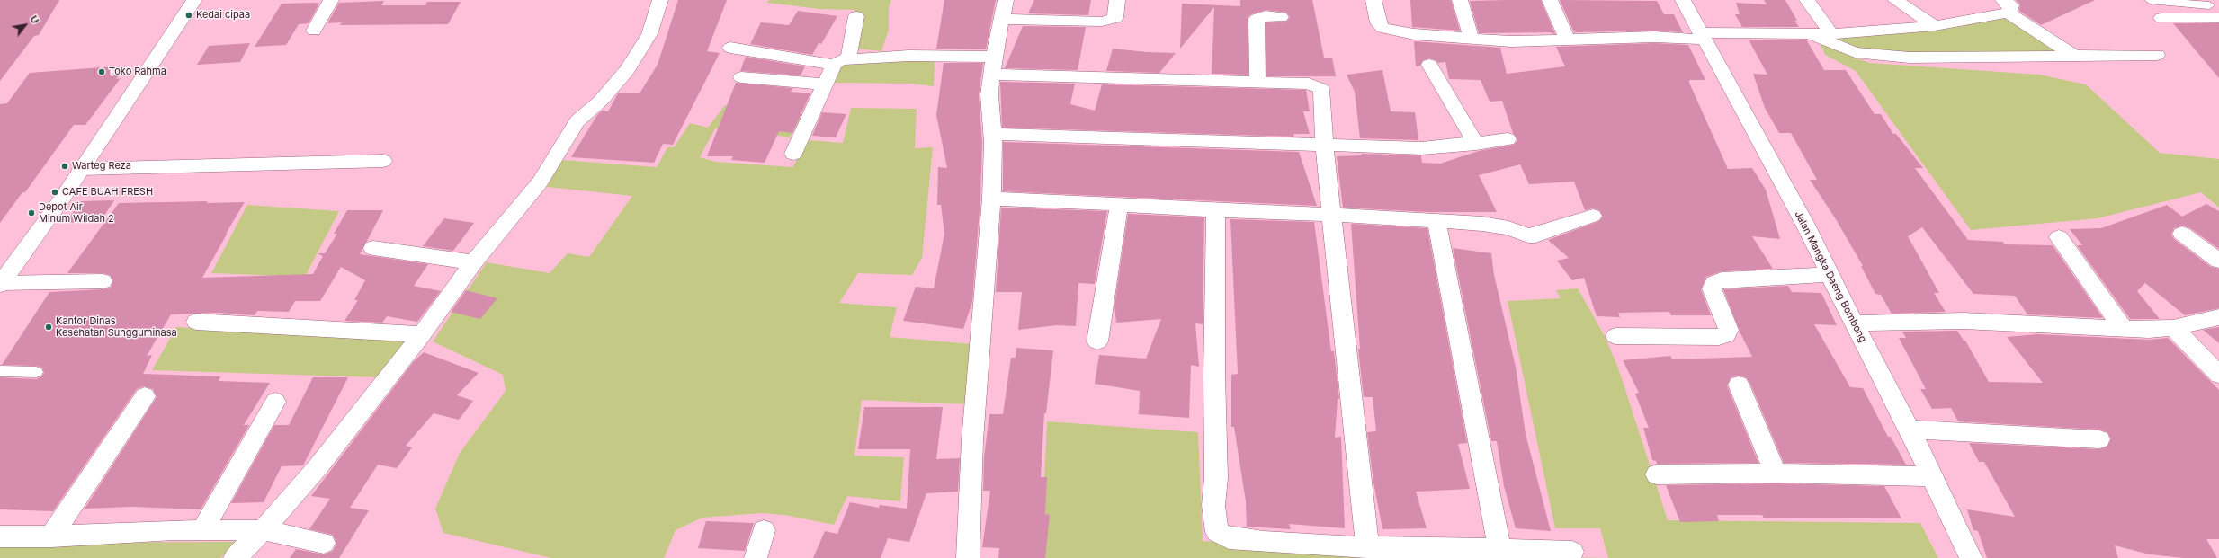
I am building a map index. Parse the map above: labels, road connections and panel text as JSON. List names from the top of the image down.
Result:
{
  "streets": {
    "street": ["Jalan Mangka Daeng Bombong"]
  },
  "places": [
    "Kedai cipaa",
    "Toko Rahma",
    "Warteg Reza",
    "CAFE BUAH FRESH",
    "Depot Air Minum Wildah 2",
    "Kantor Dinas Kesehatan Sungguminasa"
  ],
  "north": "top right"
}
